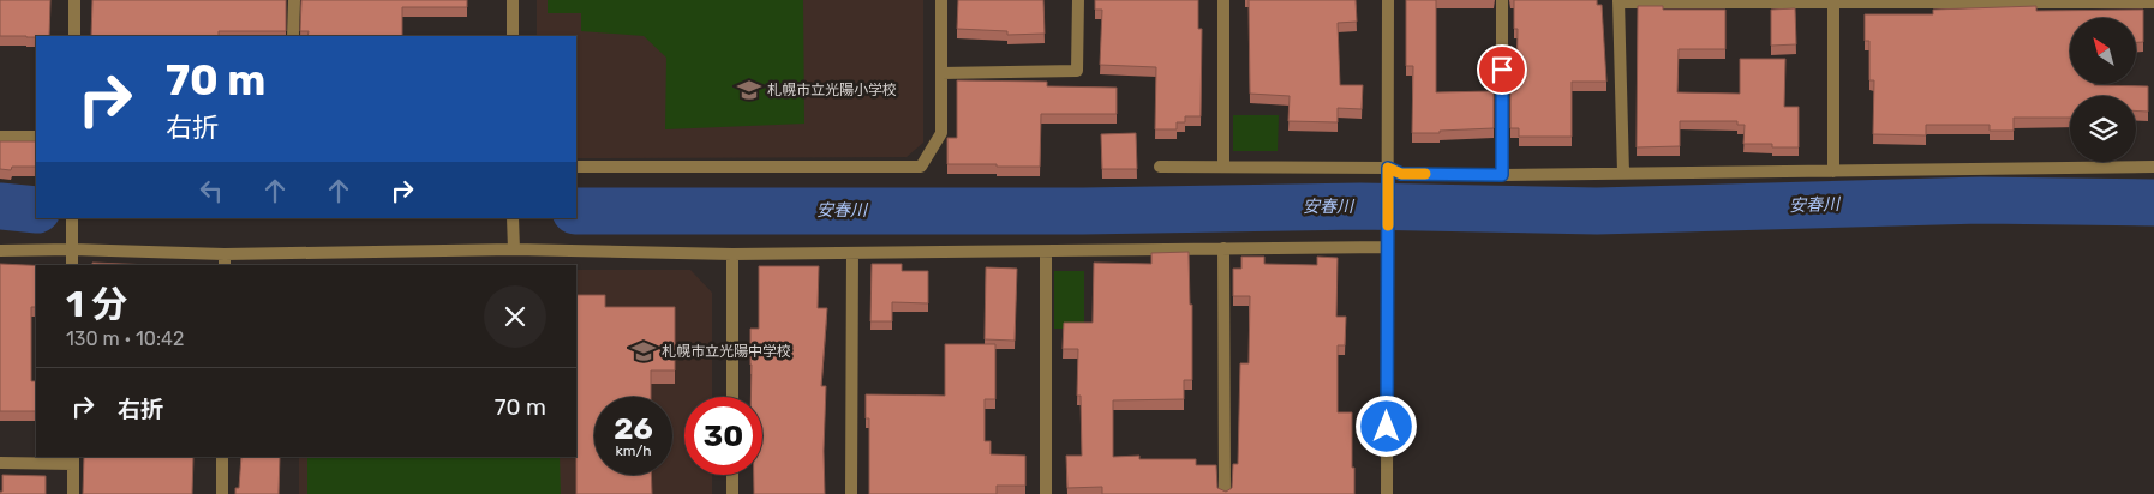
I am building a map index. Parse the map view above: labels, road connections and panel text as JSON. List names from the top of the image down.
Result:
{
  "water": ["安春川"],
  "places": {
    "school or university": ["札幌市立光陽小学校", "札幌市立光陽中学校"]
  },
  "north": "top left",
  "page": {
    "turn": ["70 m", "右折"],
    "heading": ["1 分", "130 m · 10:42"],
    "list": [
      {
        "name": "右折",
        "value": "70 m"
      }
    ],
    "speed": "26 km/h",
    "limit": "30"
  }
}
